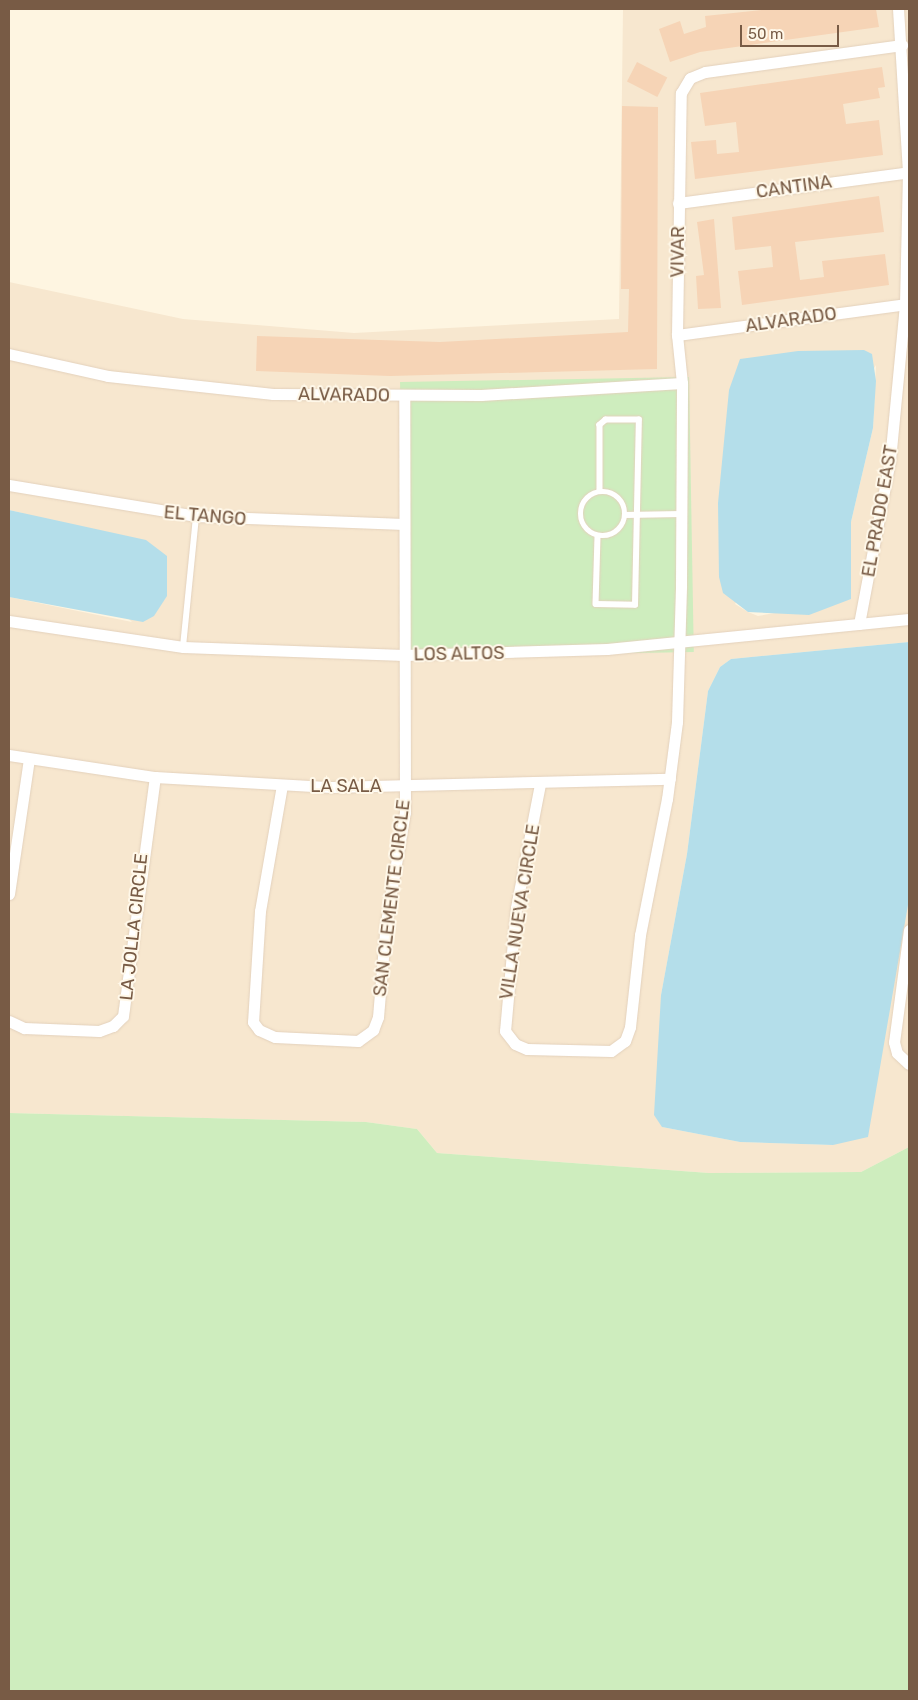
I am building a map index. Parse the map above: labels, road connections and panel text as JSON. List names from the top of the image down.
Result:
{
  "streets": {
    "street": [
      "CANTINA",
      "VIVAR",
      "ALVARADO",
      "EL PRADO EAST",
      "EL TANGO",
      "LOS ALTOS",
      "LA SALA",
      "SAN CLEMENTE CIRCLE",
      "VILLA NUEVA CIRCLE",
      "LA JOLLA CIRCLE"
    ]
  },
  "crossings": [
    ["CANTINA", "VIVAR"],
    ["CANTINA", "EL PRADO EAST"],
    ["VIVAR", "ALVARADO"],
    ["VIVAR", "EL PRADO EAST"],
    ["VIVAR", "LOS ALTOS"],
    ["ALVARADO", "EL PRADO EAST"],
    ["ALVARADO", "SAN CLEMENTE CIRCLE"],
    ["EL PRADO EAST", "LOS ALTOS"],
    ["EL TANGO", "SAN CLEMENTE CIRCLE"],
    ["LOS ALTOS", "SAN CLEMENTE CIRCLE"],
    ["LA SALA", "SAN CLEMENTE CIRCLE"],
    ["LA SALA", "VILLA NUEVA CIRCLE"],
    ["LA SALA", "LA JOLLA CIRCLE"]
  ],
  "scale_bar": "50 m"
}
